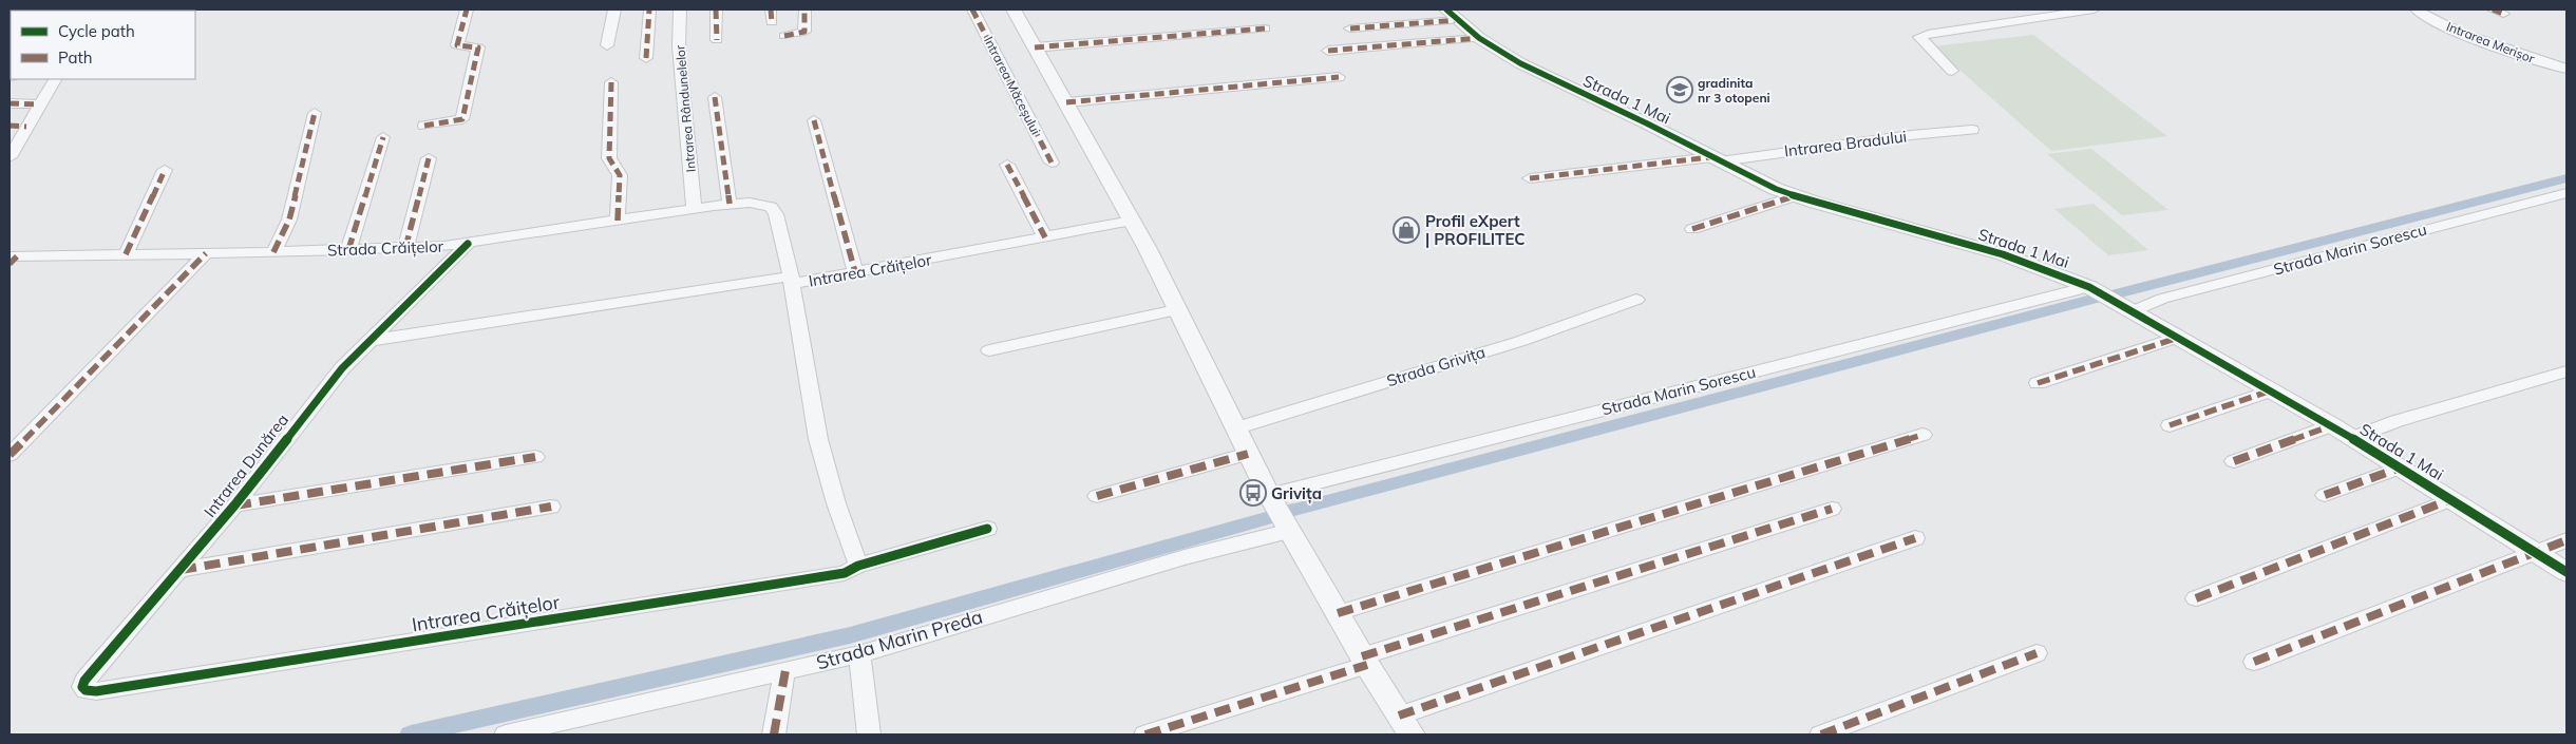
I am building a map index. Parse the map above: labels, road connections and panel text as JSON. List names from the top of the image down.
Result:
{
  "streets": {
    "street": [
      "Intrarea Merișor",
      "Intrarea Măceșului",
      "Strada 1 Mai",
      "Intrarea Rândunelelor",
      "Intrarea Bradului",
      "Strada Crăițelor",
      "Strada Marin Sorescu",
      "Intrarea Crăițelor",
      "Strada Grivița",
      "Intrarea Dunărea",
      "Strada Marin Preda"
    ]
  },
  "crossings": [
    ["Strada 1 Mai", "Intrarea Bradului"],
    ["Strada 1 Mai", "Strada Marin Sorescu"],
    ["Intrarea Rândunelelor", "Strada Crăițelor"],
    ["Strada Crăițelor", "Intrarea Crăițelor"],
    ["Strada Crăițelor", "Intrarea Dunărea"],
    ["Intrarea Crăițelor", "Intrarea Dunărea"]
  ],
  "places": {
    "school or university": ["gradinita nr 3 otopeni"],
    "shop": ["Profil eXpert | PROFILITEC"],
    "bus stop": ["Grivița"]
  },
  "legend": ["Cycle path", "Path"]
}
